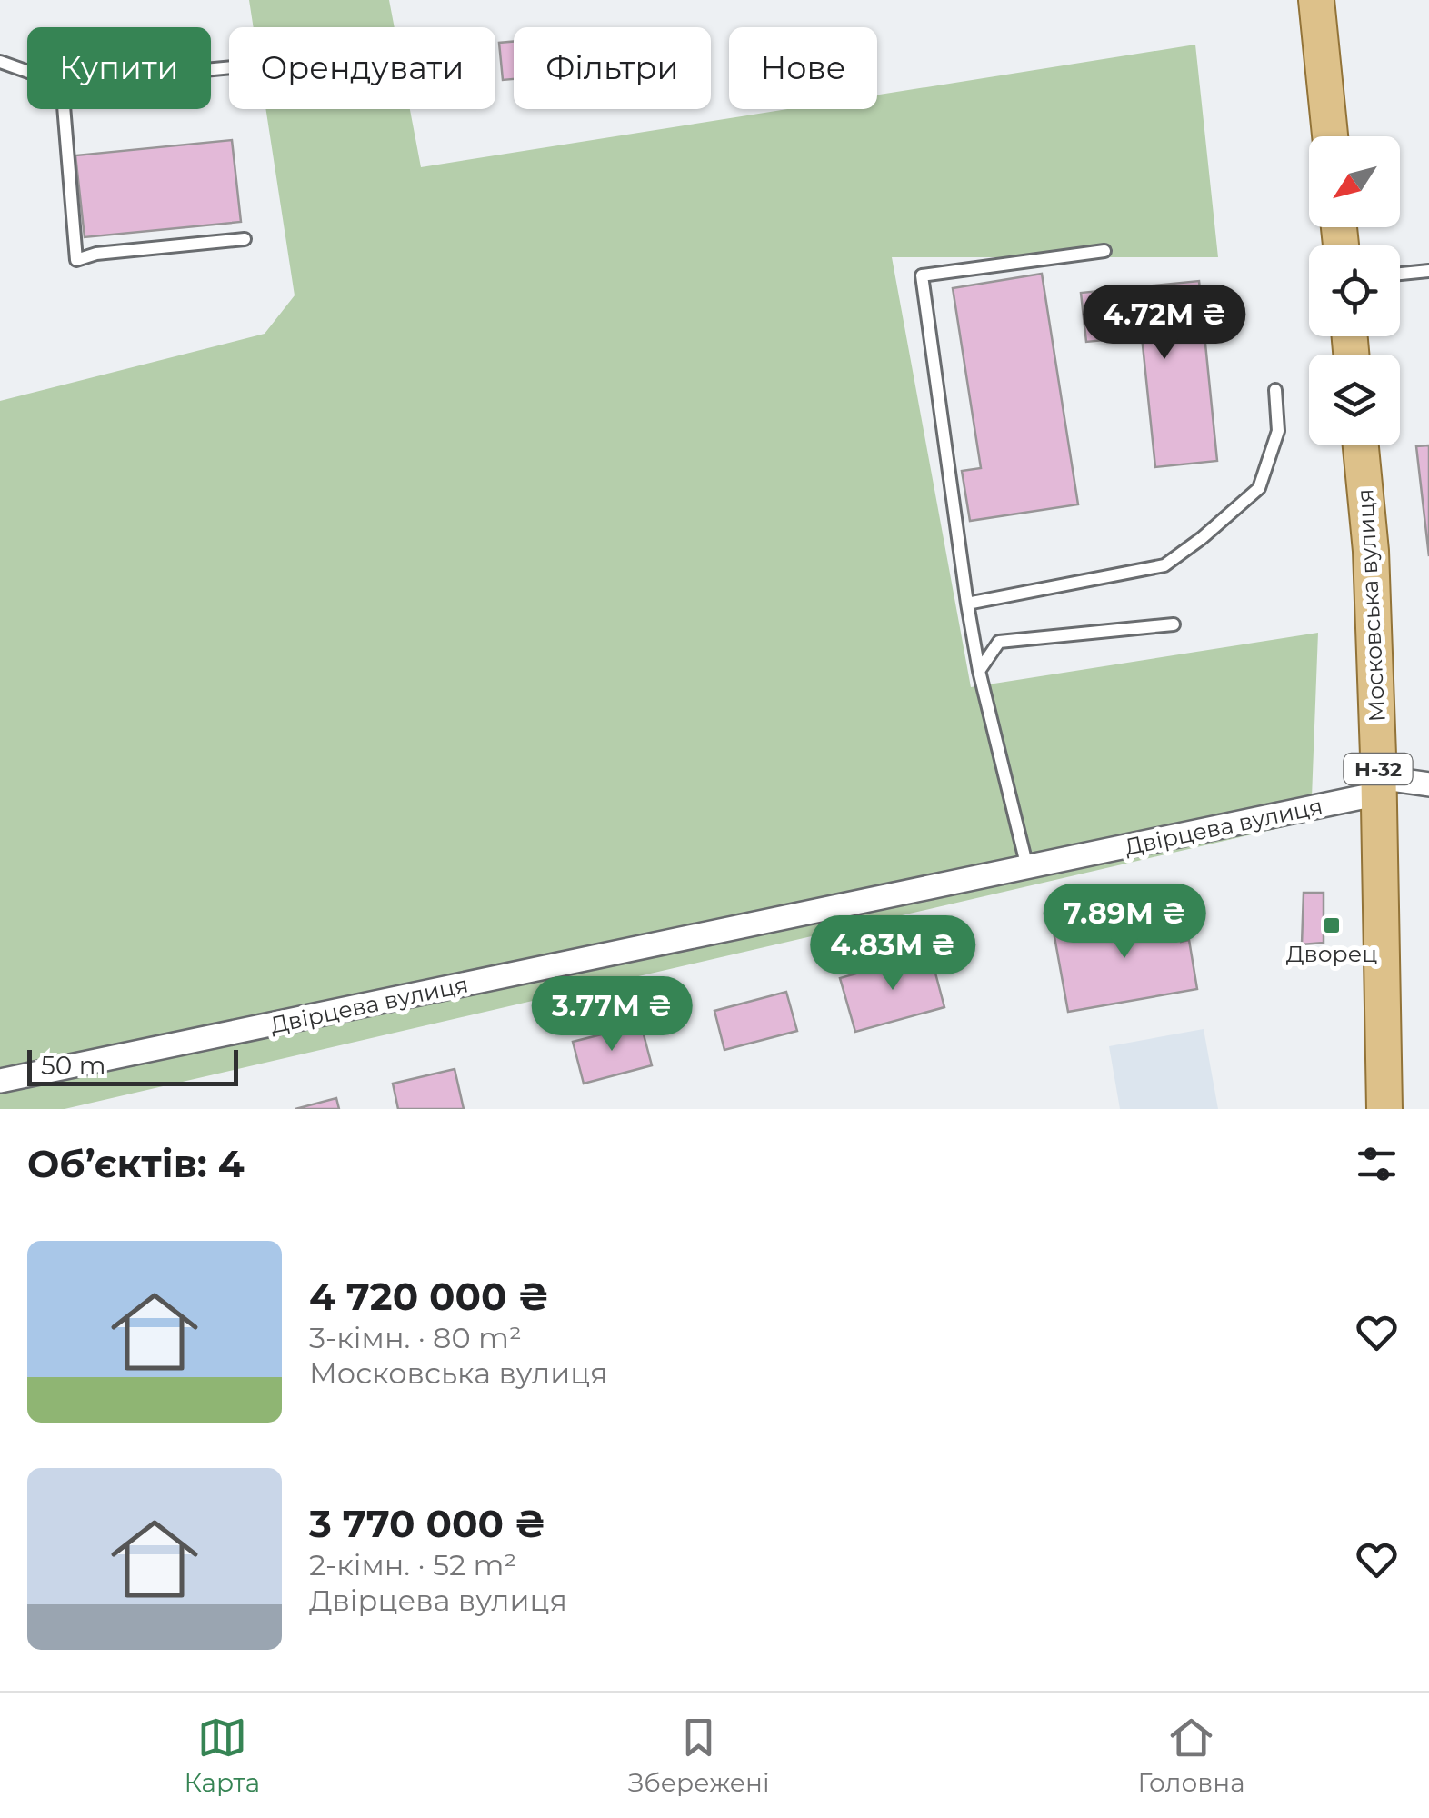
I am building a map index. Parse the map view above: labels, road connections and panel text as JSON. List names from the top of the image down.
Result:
{
  "streets": {
    "main road": ["Московська вулиця", "Н-32"],
    "street": ["Двірцева вулиця"]
  },
  "crossings": [
    ["Московська вулиця", "Двірцева вулиця"]
  ],
  "places": {
    "transit": ["Дворец"]
  },
  "scale_bar": "50 m",
  "north": "bottom left",
  "page": {
    "chip": [
      "Купити",
      "Орендувати",
      "Фільтри",
      "Нове"
    ],
    "price": [
      "4.72M ₴",
      "7.89M ₴",
      "4.83M ₴",
      "3.77M ₴"
    ],
    "scale": "50 m",
    "heading": "Об’єктів: 4",
    "list": [
      {
        "name": "4 720 000 ₴",
        "note": "3-кімн. · 80 m² · Московська вулиця"
      },
      {
        "name": "3 770 000 ₴",
        "note": "2-кімн. · 52 m² · Двірцева вулиця"
      }
    ],
    "tabs": ["Карта", "Збережені", "Головна"]
  }
}
